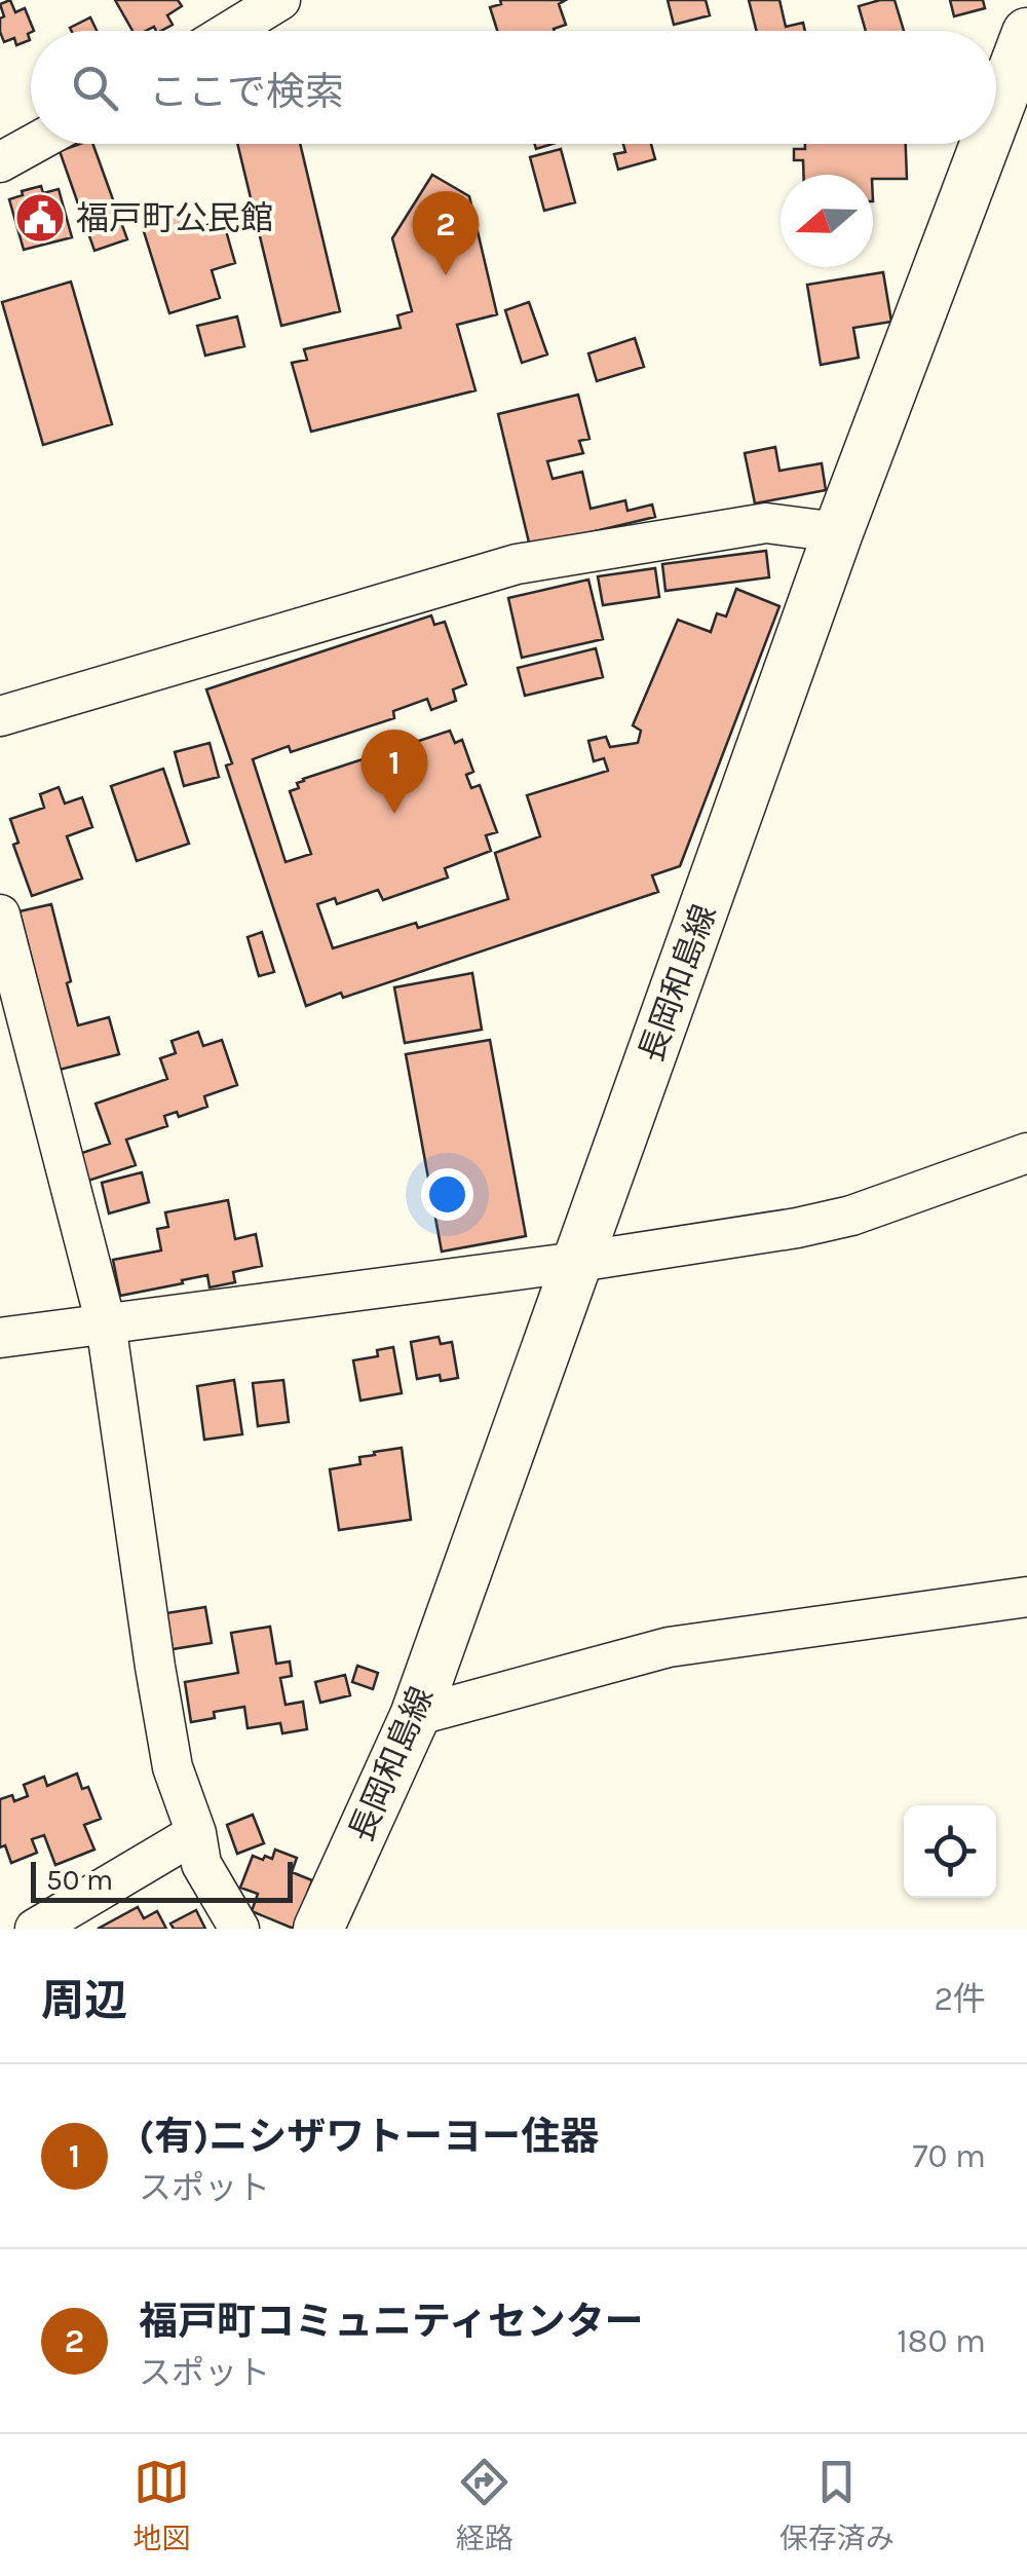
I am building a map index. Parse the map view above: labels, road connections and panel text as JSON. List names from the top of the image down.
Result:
{
  "streets": {
    "main road": ["長岡和島線"]
  },
  "places": {
    "public building": ["福戸町公民館"]
  },
  "scale_bar": "50 m",
  "north": "left",
  "page": {
    "search": "ここで検索",
    "pins": ["2", "1"],
    "scale": "50 m",
    "heading": ["周辺", "2件"],
    "list": [
      {
        "mark": "1",
        "name": "(有)ニシザワトーヨー住器",
        "note": "スポット",
        "value": "70 m"
      },
      {
        "mark": "2",
        "name": "福戸町コミュニティセンター",
        "note": "スポット",
        "value": "180 m"
      }
    ],
    "nav": ["地図", "経路", "保存済み"]
  }
}
